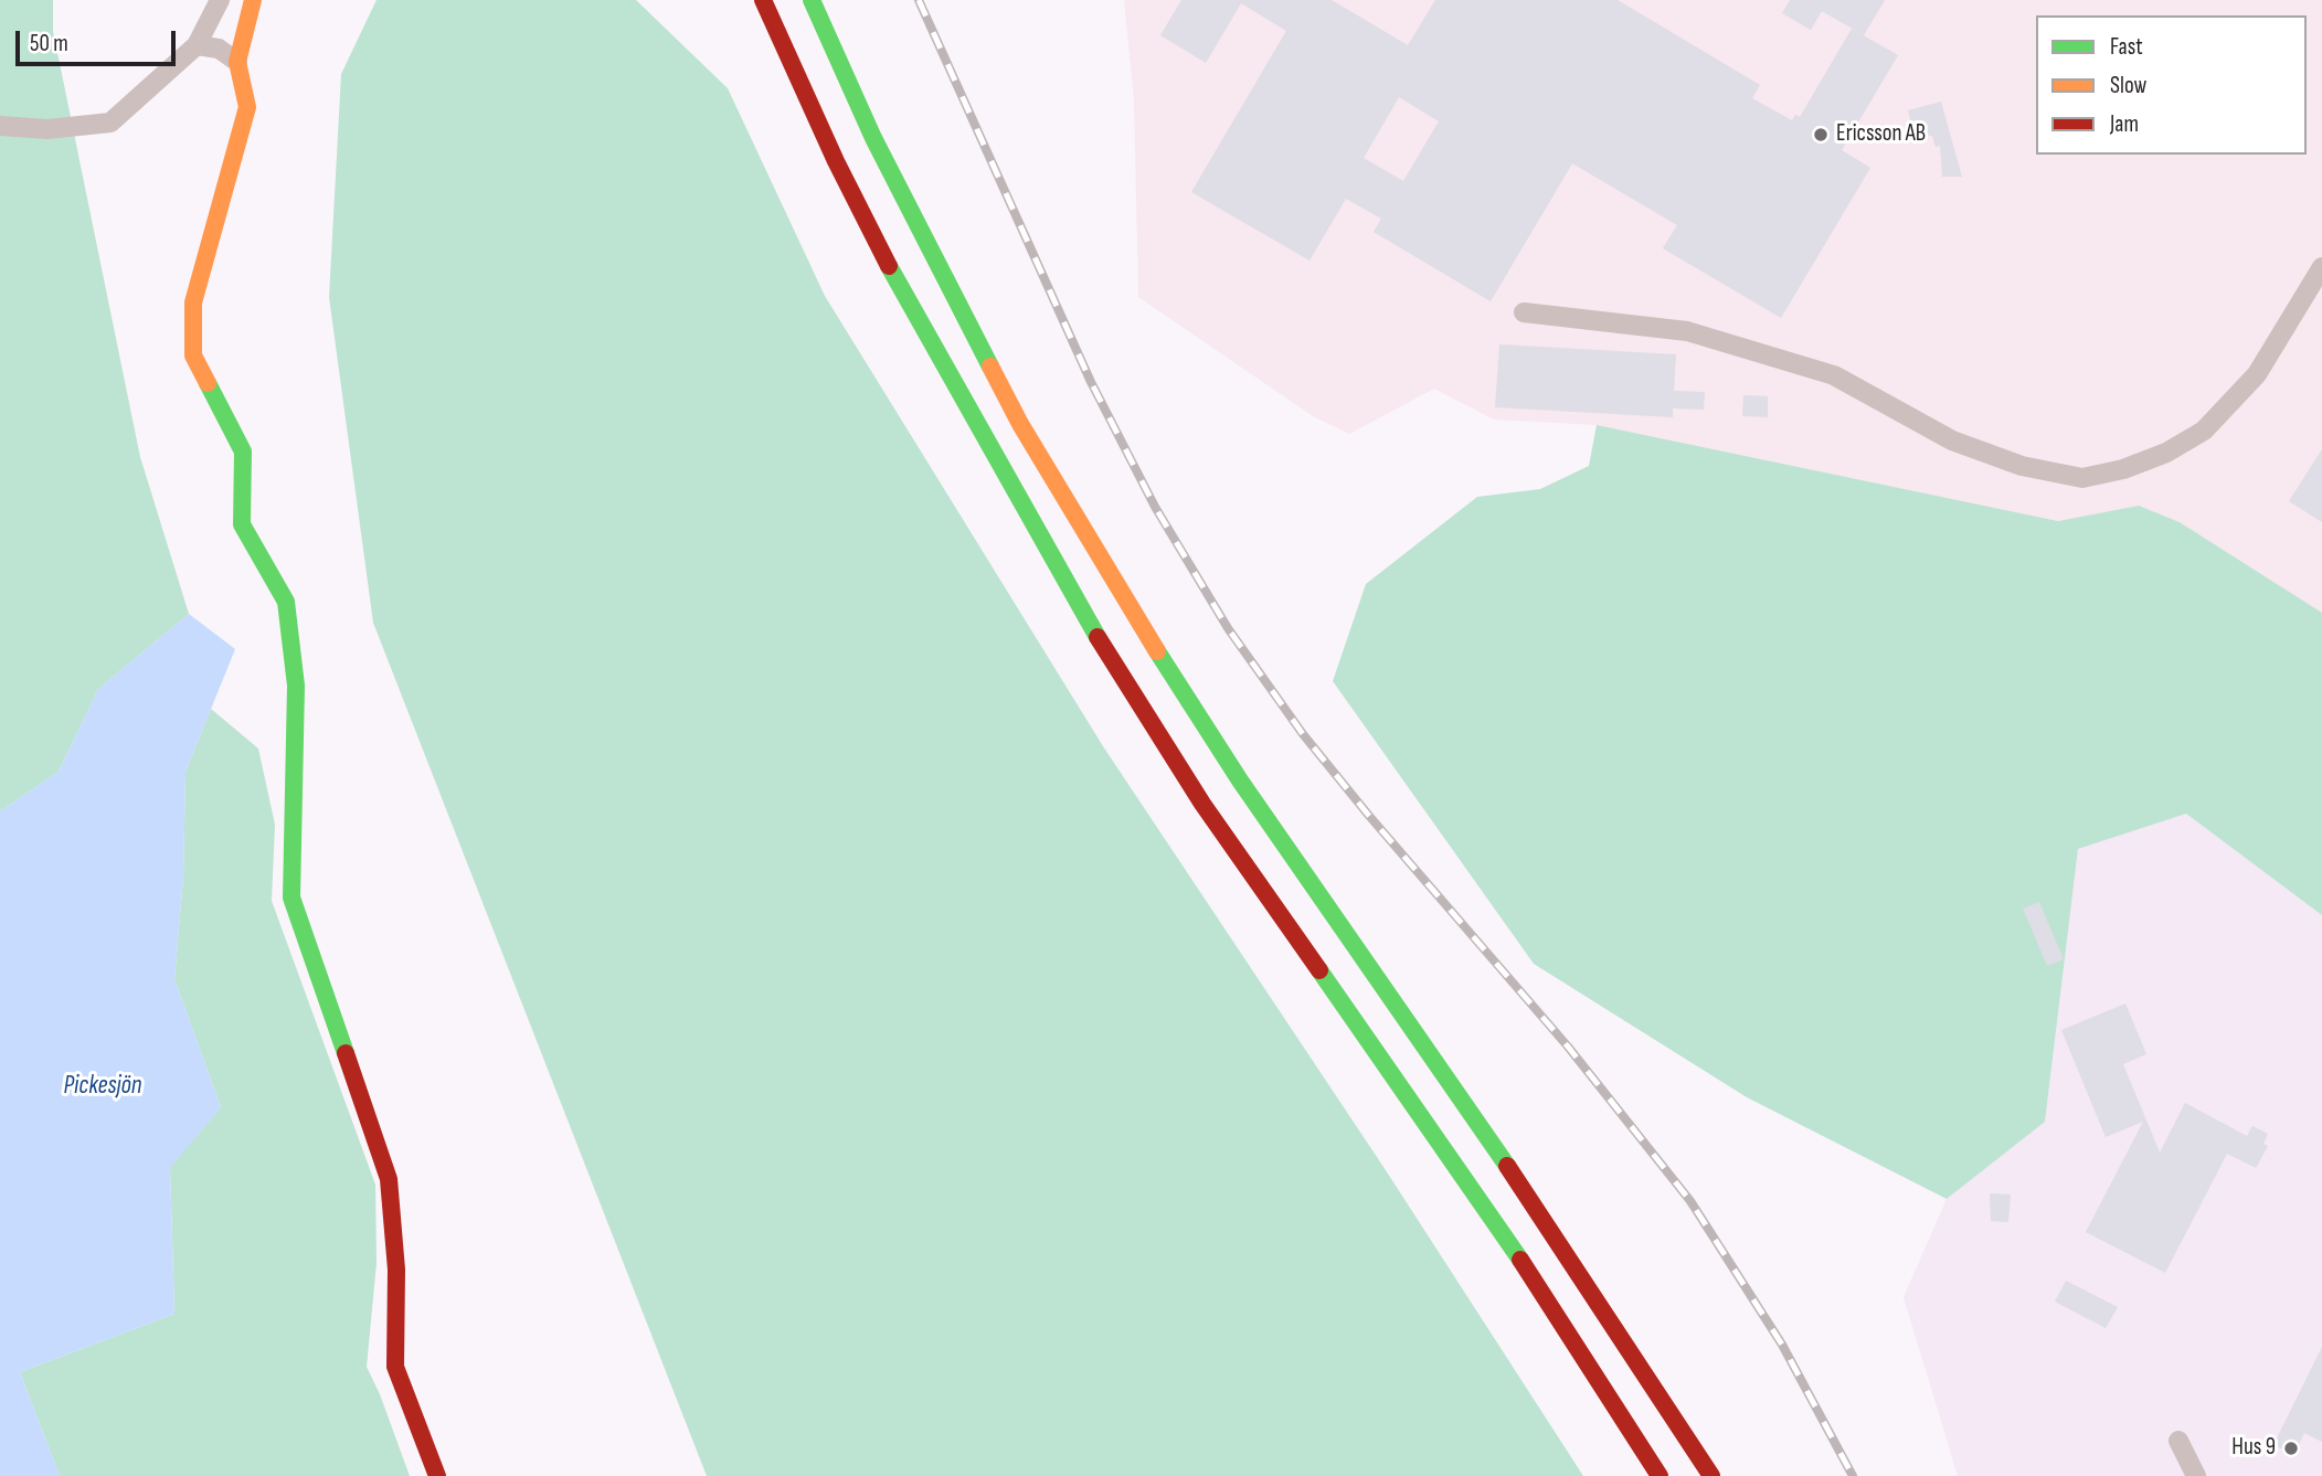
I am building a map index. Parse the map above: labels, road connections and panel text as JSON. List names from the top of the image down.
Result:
{
  "water": ["Pickesjön"],
  "places": ["Ericsson AB", "Hus 9"],
  "legend": ["Fast", "Slow", "Jam"],
  "scale_bar": "50 m"
}
